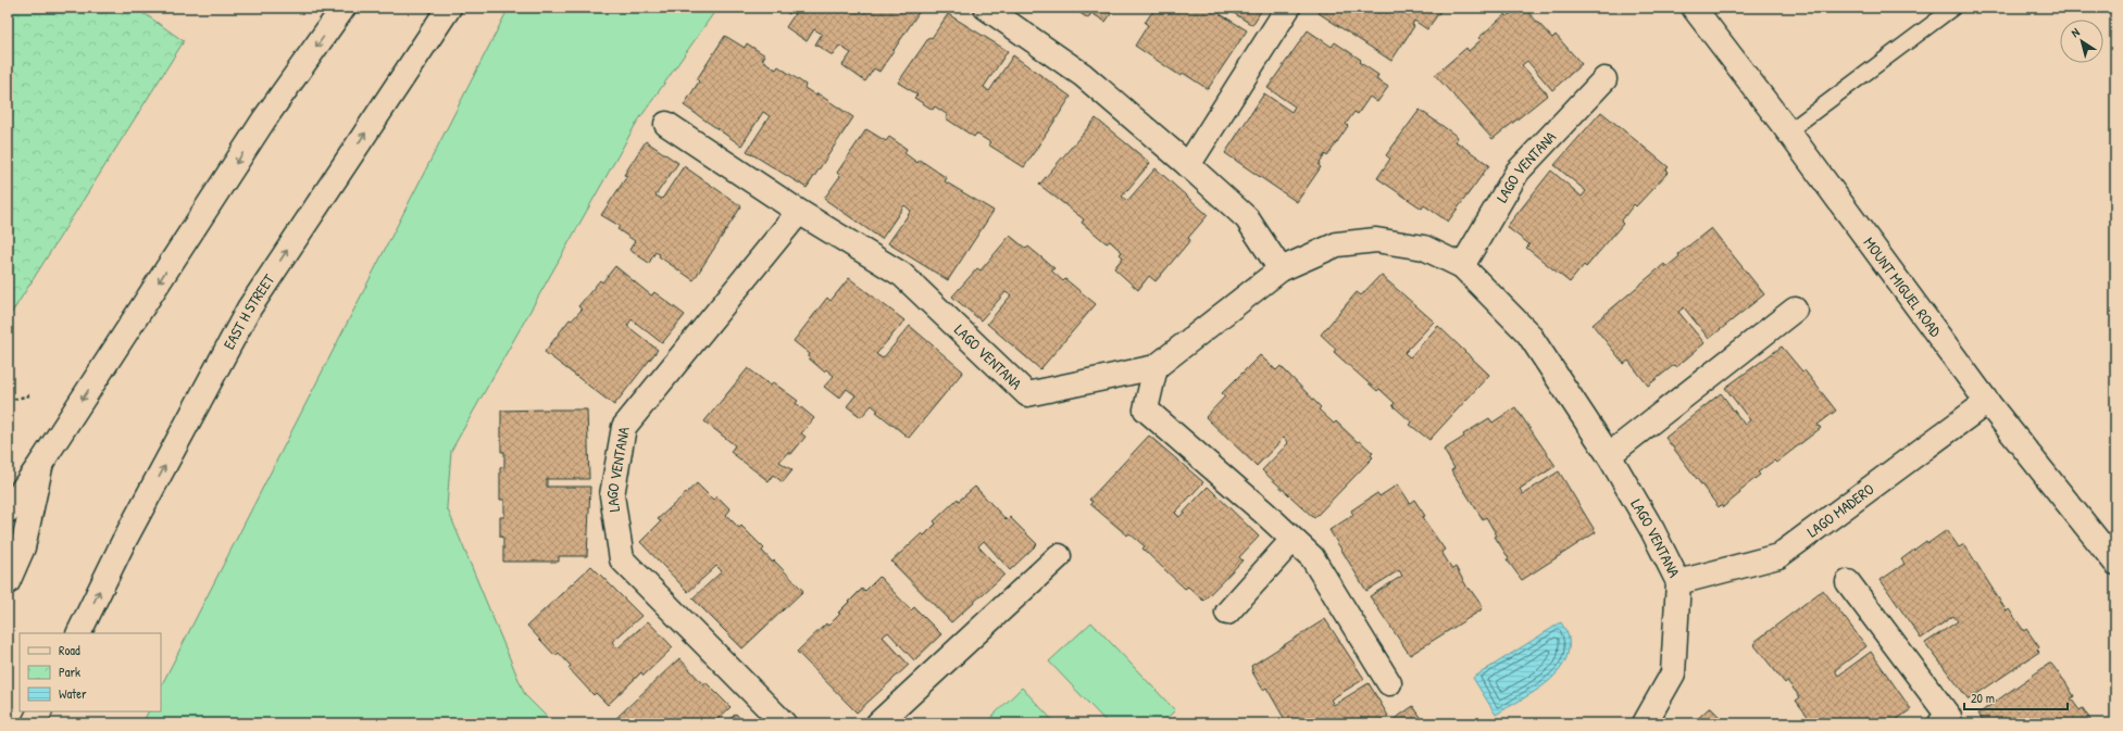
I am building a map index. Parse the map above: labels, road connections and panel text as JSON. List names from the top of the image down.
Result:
{
  "streets": {
    "main road": [
      "LAGO VENTANA",
      "MOUNT MIGUEL ROAD",
      "EAST H STREET",
      "LAGO MADERO"
    ]
  },
  "crossings": [
    ["LAGO VENTANA", "LAGO MADERO"],
    ["MOUNT MIGUEL ROAD", "LAGO MADERO"]
  ],
  "legend": ["Road", "Park", "Water"],
  "scale_bar": "20 m",
  "north": "top left"
}
